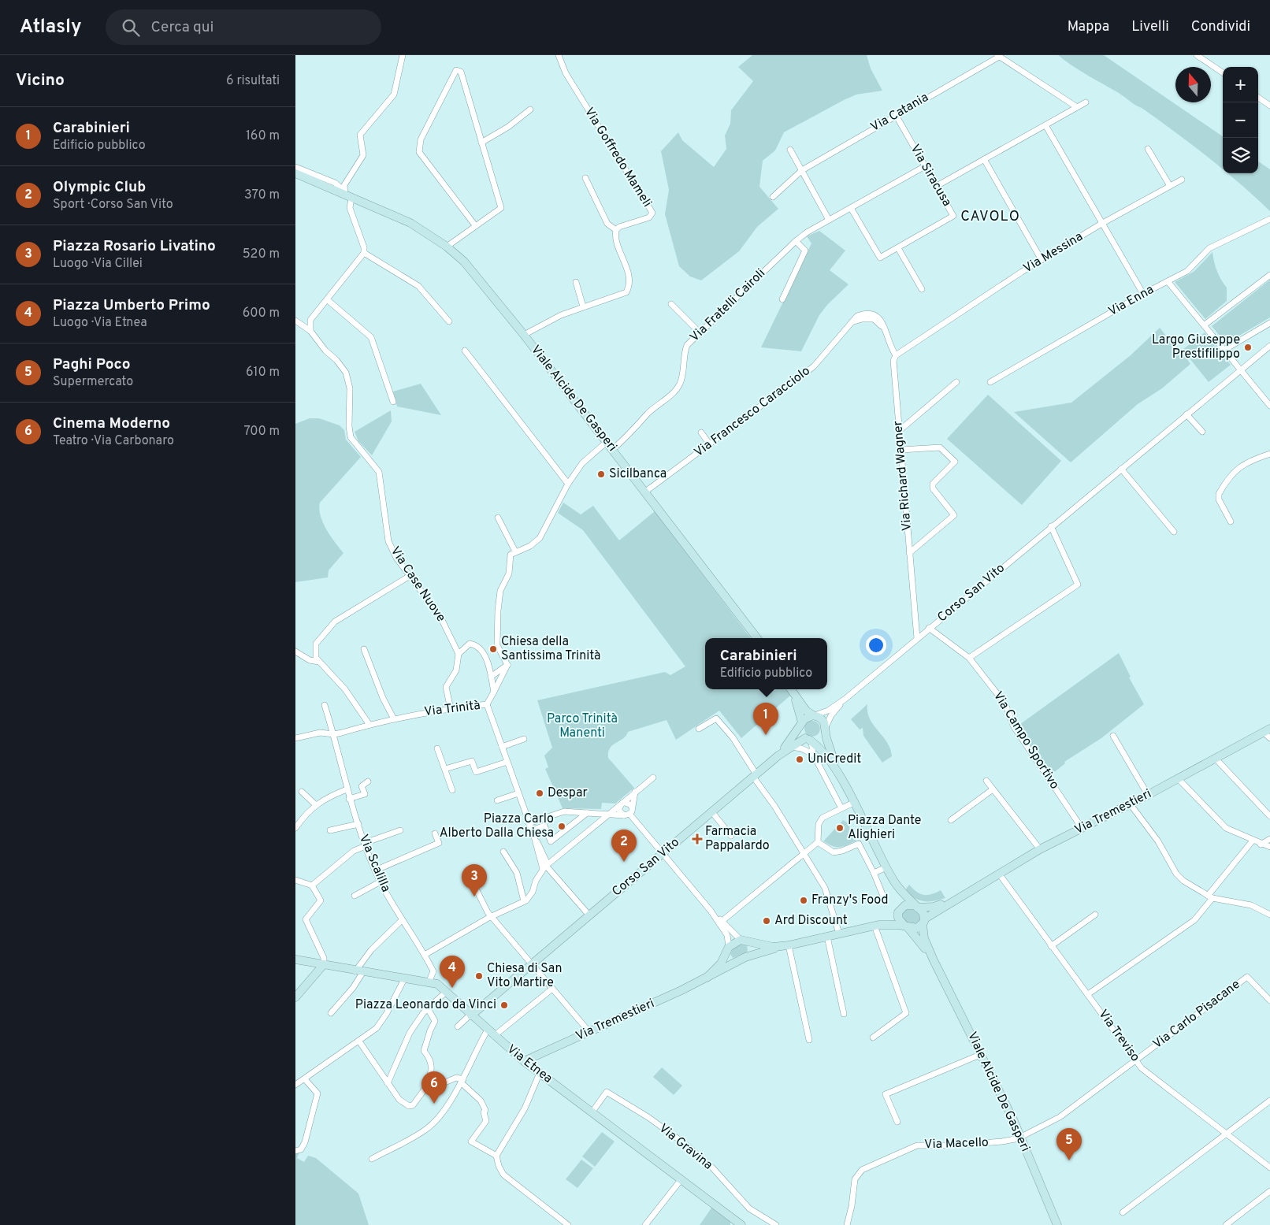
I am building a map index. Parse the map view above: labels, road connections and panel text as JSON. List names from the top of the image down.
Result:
{
  "streets": {
    "main road": [
      "Viale Alcide De Gasperi",
      "Corso San Vito",
      "Via Tremestieri",
      "Via Etnea"
    ],
    "street": [
      "Via Catania",
      "Via Goffredo Mameli",
      "Via Siracusa",
      "Via Messina",
      "Via Enna",
      "Via Fratelli Cairoli",
      "Via Francesco Caracciolo",
      "Via Richard Wagner",
      "Via Case Nuove",
      "Via Trinità",
      "Via Campo Sportivo",
      "Via Scalilla",
      "Via Carlo Pisacane",
      "Via Treviso",
      "Via Macello",
      "Via Gravina"
    ]
  },
  "crossings": [
    ["Via Catania", "Via Siracusa"],
    ["Via Siracusa", "Via Fratelli Cairoli"],
    ["Via Messina", "Via Francesco Caracciolo"],
    ["Via Messina", "Via Richard Wagner"],
    ["Via Fratelli Cairoli", "Viale Alcide De Gasperi"],
    ["Viale Alcide De Gasperi", "Via Francesco Caracciolo"],
    ["Viale Alcide De Gasperi", "Via Carlo Pisacane"],
    ["Viale Alcide De Gasperi", "Via Macello"],
    ["Via Francesco Caracciolo", "Via Richard Wagner"],
    ["Via Richard Wagner", "Corso San Vito"],
    ["Via Case Nuove", "Via Trinità"],
    ["Corso San Vito", "Via Campo Sportivo"],
    ["Corso San Vito", "Via Etnea"],
    ["Via Trinità", "Via Scalilla"],
    ["Via Campo Sportivo", "Via Tremestieri"],
    ["Via Tremestieri", "Via Treviso"],
    ["Via Tremestieri", "Via Etnea"],
    ["Via Scalilla", "Via Etnea"],
    ["Via Carlo Pisacane", "Via Treviso"],
    ["Via Carlo Pisacane", "Via Macello"],
    ["Via Etnea", "Via Gravina"]
  ],
  "districts": ["CAVOLO"],
  "parks": ["Parco Trinità Manenti"],
  "places": {
    "other": [
      "Largo Giuseppe Prestifilippo",
      "Sicilbanca",
      "Chiesa della Santissima Trinità",
      "UniCredit",
      "Despar",
      "Piazza Carlo Alberto Dalla Chiesa",
      "Piazza Dante Alighieri",
      "Franzy's Food",
      "Ard Discount",
      "Chiesa di San Vito Martire",
      "Piazza Leonardo da Vinci"
    ],
    "health": ["Farmacia Pappalardo"]
  },
  "north": "top",
  "page": {
    "header": "Atlasly",
    "search": "Cerca qui",
    "nav": ["Mappa", "Livelli", "Condividi"],
    "heading": ["Vicino", "6 risultati"],
    "map_buttons": ["+", "−"],
    "list": [
      {
        "mark": "1",
        "name": "Carabinieri",
        "note": "Edificio pubblico",
        "value": "160 m"
      },
      {
        "mark": "2",
        "name": "Olympic Club",
        "note": "Sport · Corso San Vito",
        "value": "370 m"
      },
      {
        "mark": "3",
        "name": "Piazza Rosario Livatino",
        "note": "Luogo · Via Cillei",
        "value": "520 m"
      },
      {
        "mark": "4",
        "name": "Piazza Umberto Primo",
        "note": "Luogo · Via Etnea",
        "value": "600 m"
      },
      {
        "mark": "5",
        "name": "Paghi Poco",
        "note": "Supermercato",
        "value": "610 m"
      },
      {
        "mark": "6",
        "name": "Cinema Moderno",
        "note": "Teatro · Via Carbonaro",
        "value": "700 m"
      }
    ],
    "popup": ["Carabinieri", "Edificio pubblico"],
    "pins": [
      "1",
      "2",
      "3",
      "4",
      "6",
      "5"
    ]
  }
}
